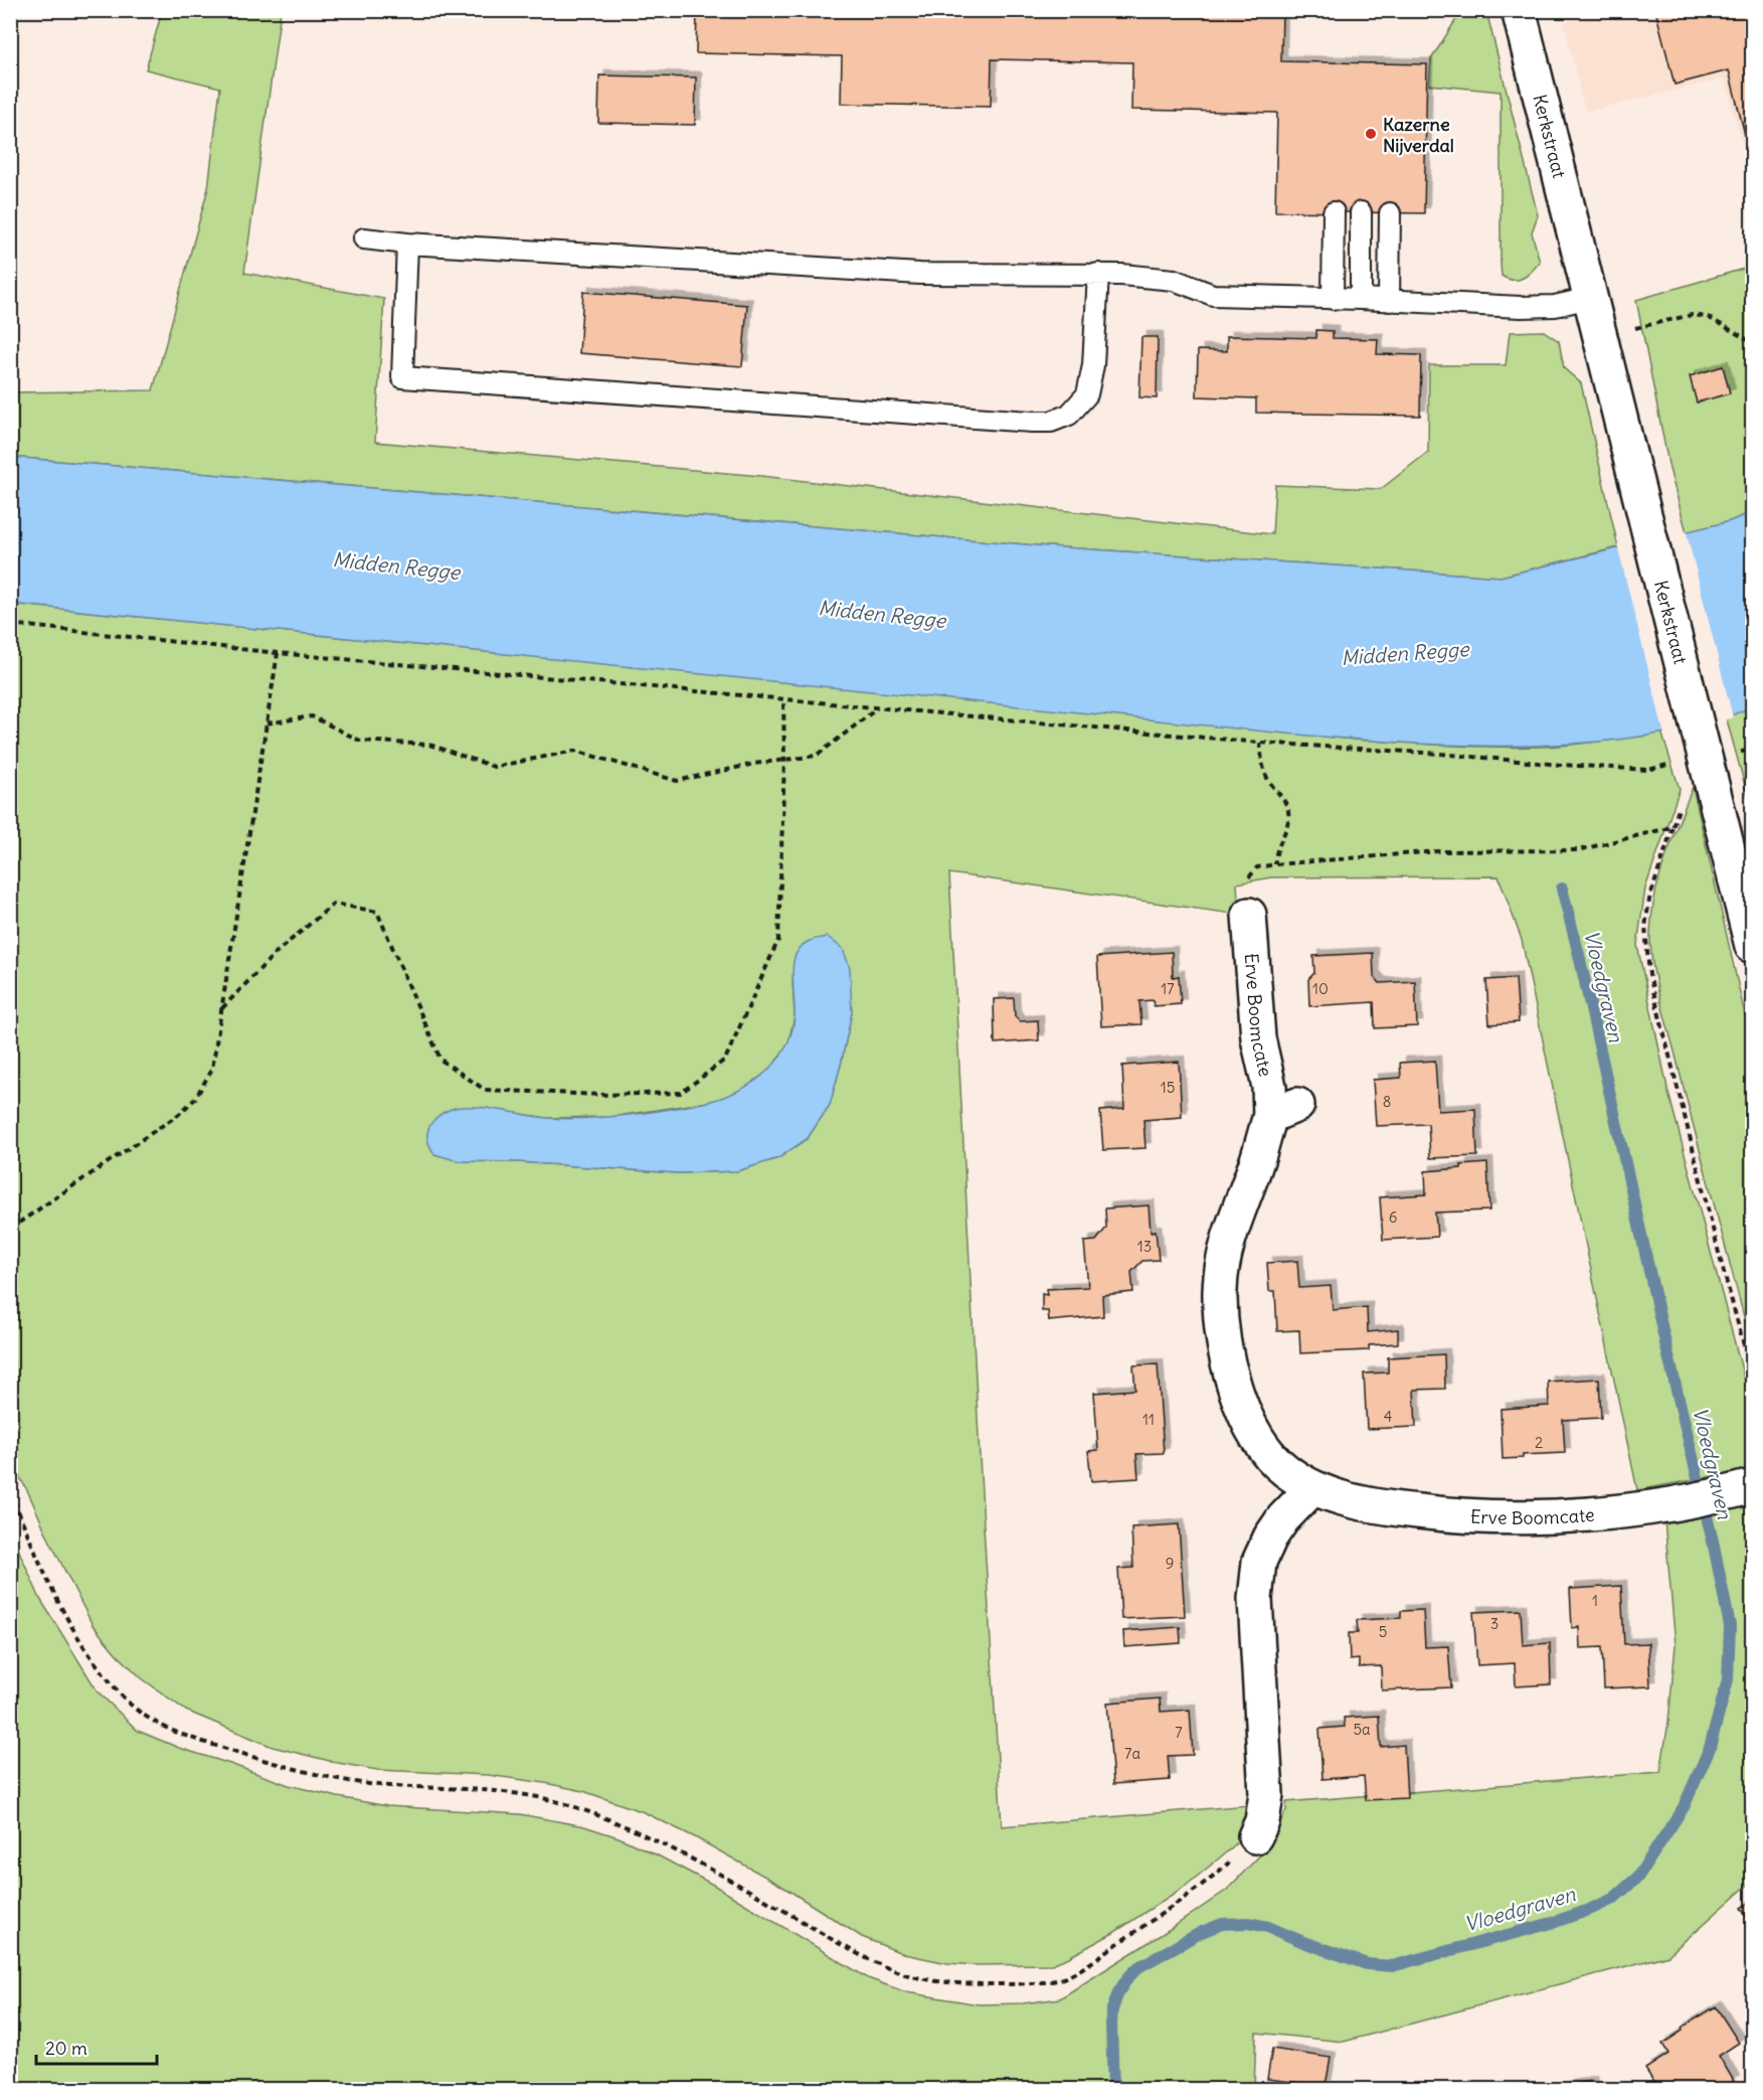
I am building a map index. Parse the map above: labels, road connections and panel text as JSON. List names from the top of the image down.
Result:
{
  "streets": {
    "street": ["Kerkstraat", "Erve Boomcate"]
  },
  "water": ["Midden Regge", "Vloedgraven"],
  "places": ["Kazerne Nijverdal"],
  "house_numbers": [
    "17",
    "10",
    "15",
    "8",
    "6",
    "13",
    "4",
    "11",
    "2",
    "9",
    "1",
    "3",
    "5",
    "5a",
    "7",
    "7a"
  ],
  "scale_bar": "20 m"
}
